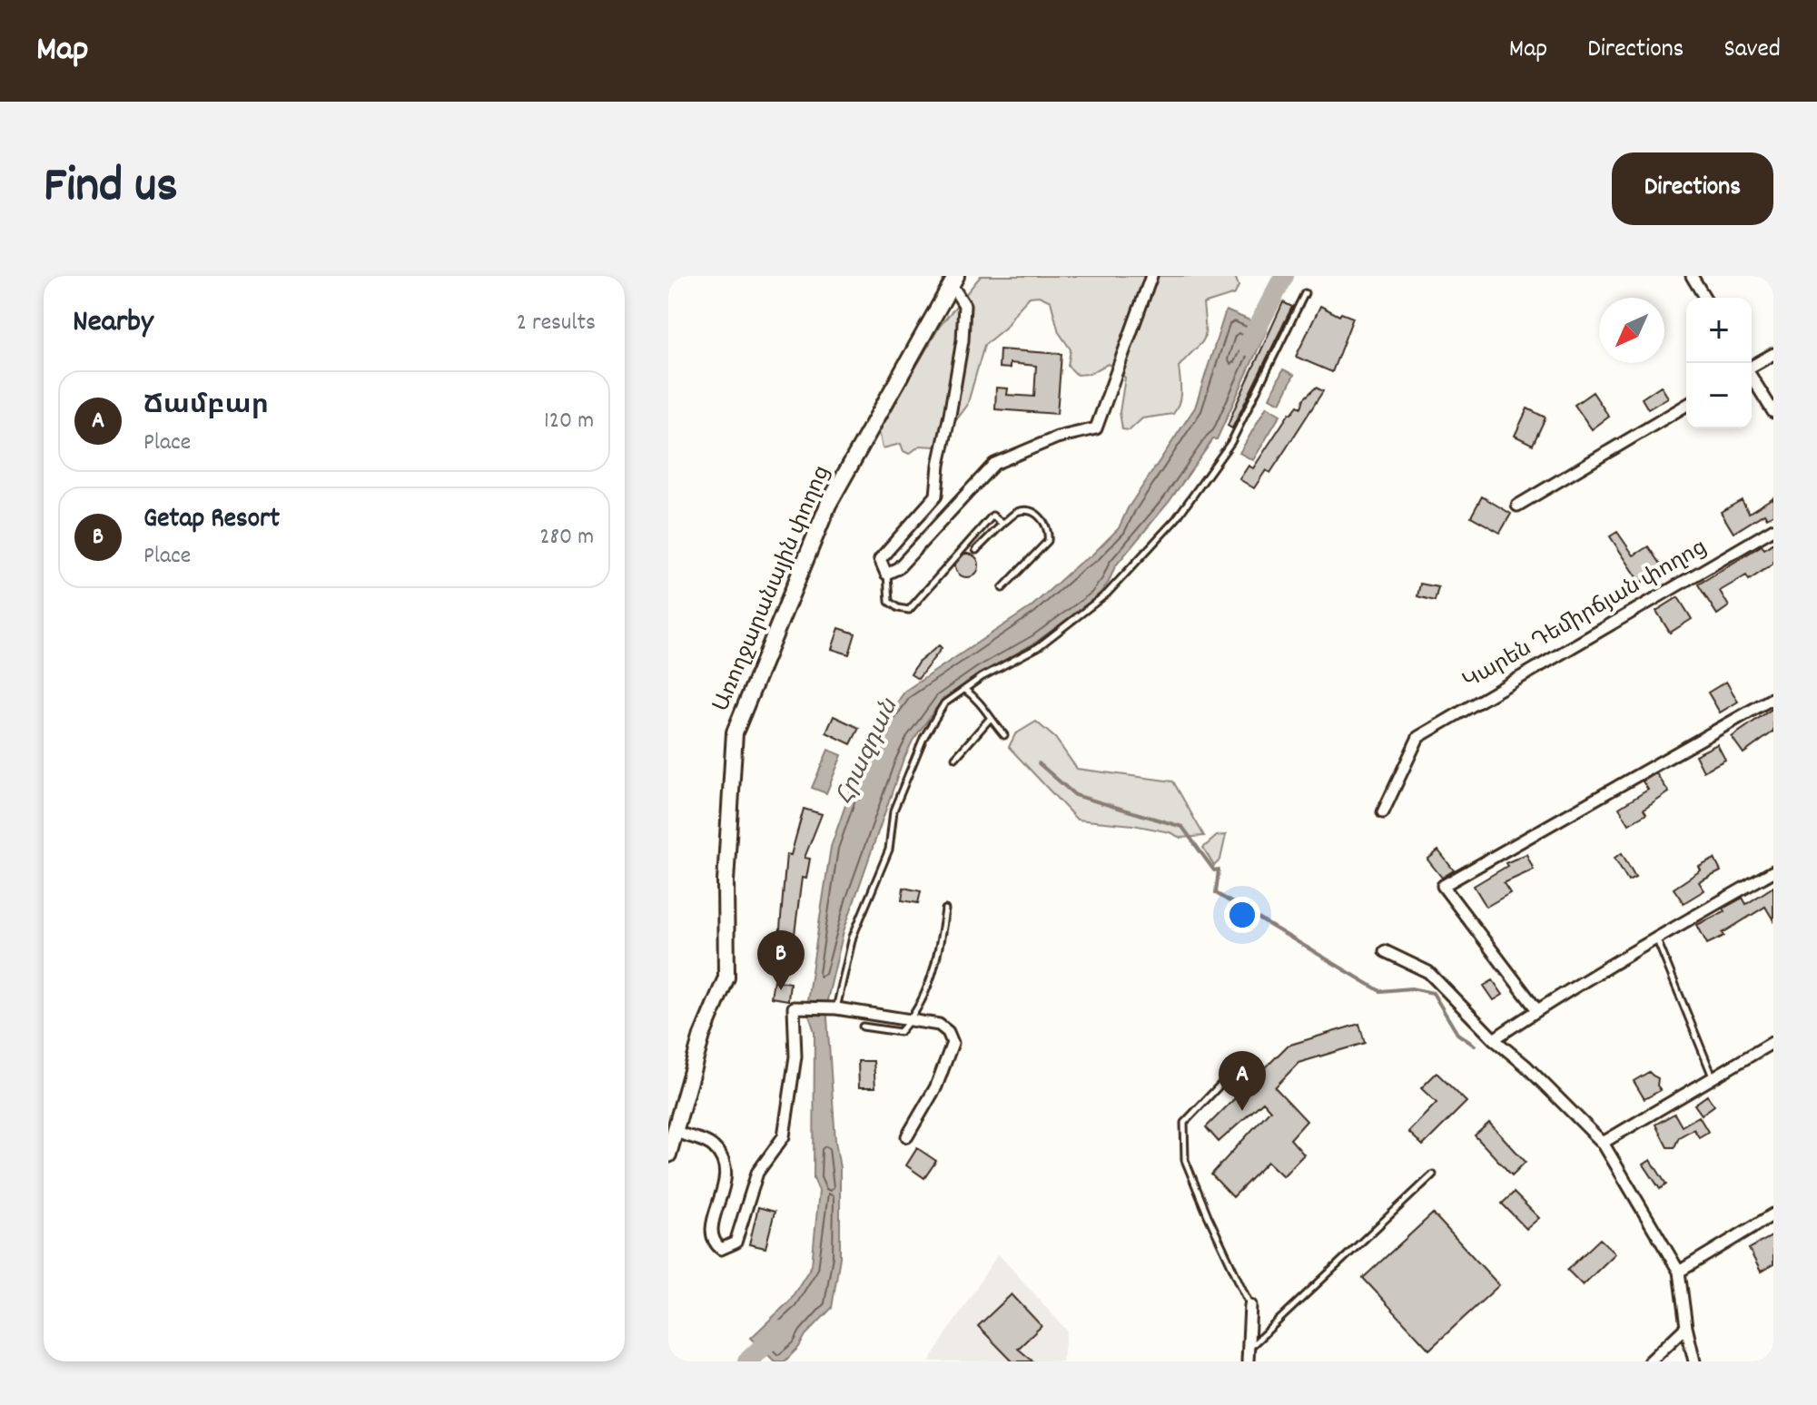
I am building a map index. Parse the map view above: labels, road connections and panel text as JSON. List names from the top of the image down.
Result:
{
  "streets": {
    "main road": ["Առողջարանային փողոց"],
    "street": ["Կարեն Դեմիրճյան փողոց"]
  },
  "water": ["Հրազդան"],
  "north": "bottom left",
  "page": {
    "header": "Map",
    "nav": ["Map", "Directions", "Saved"],
    "title": "Find us",
    "buttons": "Directions",
    "heading": ["Nearby", "2 results"],
    "map_buttons": ["+", "−"],
    "list": [
      {
        "mark": "A",
        "name": "Ճամբար",
        "note": "Place",
        "value": "120 m"
      },
      {
        "mark": "B",
        "name": "Getap Resort",
        "note": "Place",
        "value": "280 m"
      }
    ],
    "pins": ["B", "A"]
  }
}
